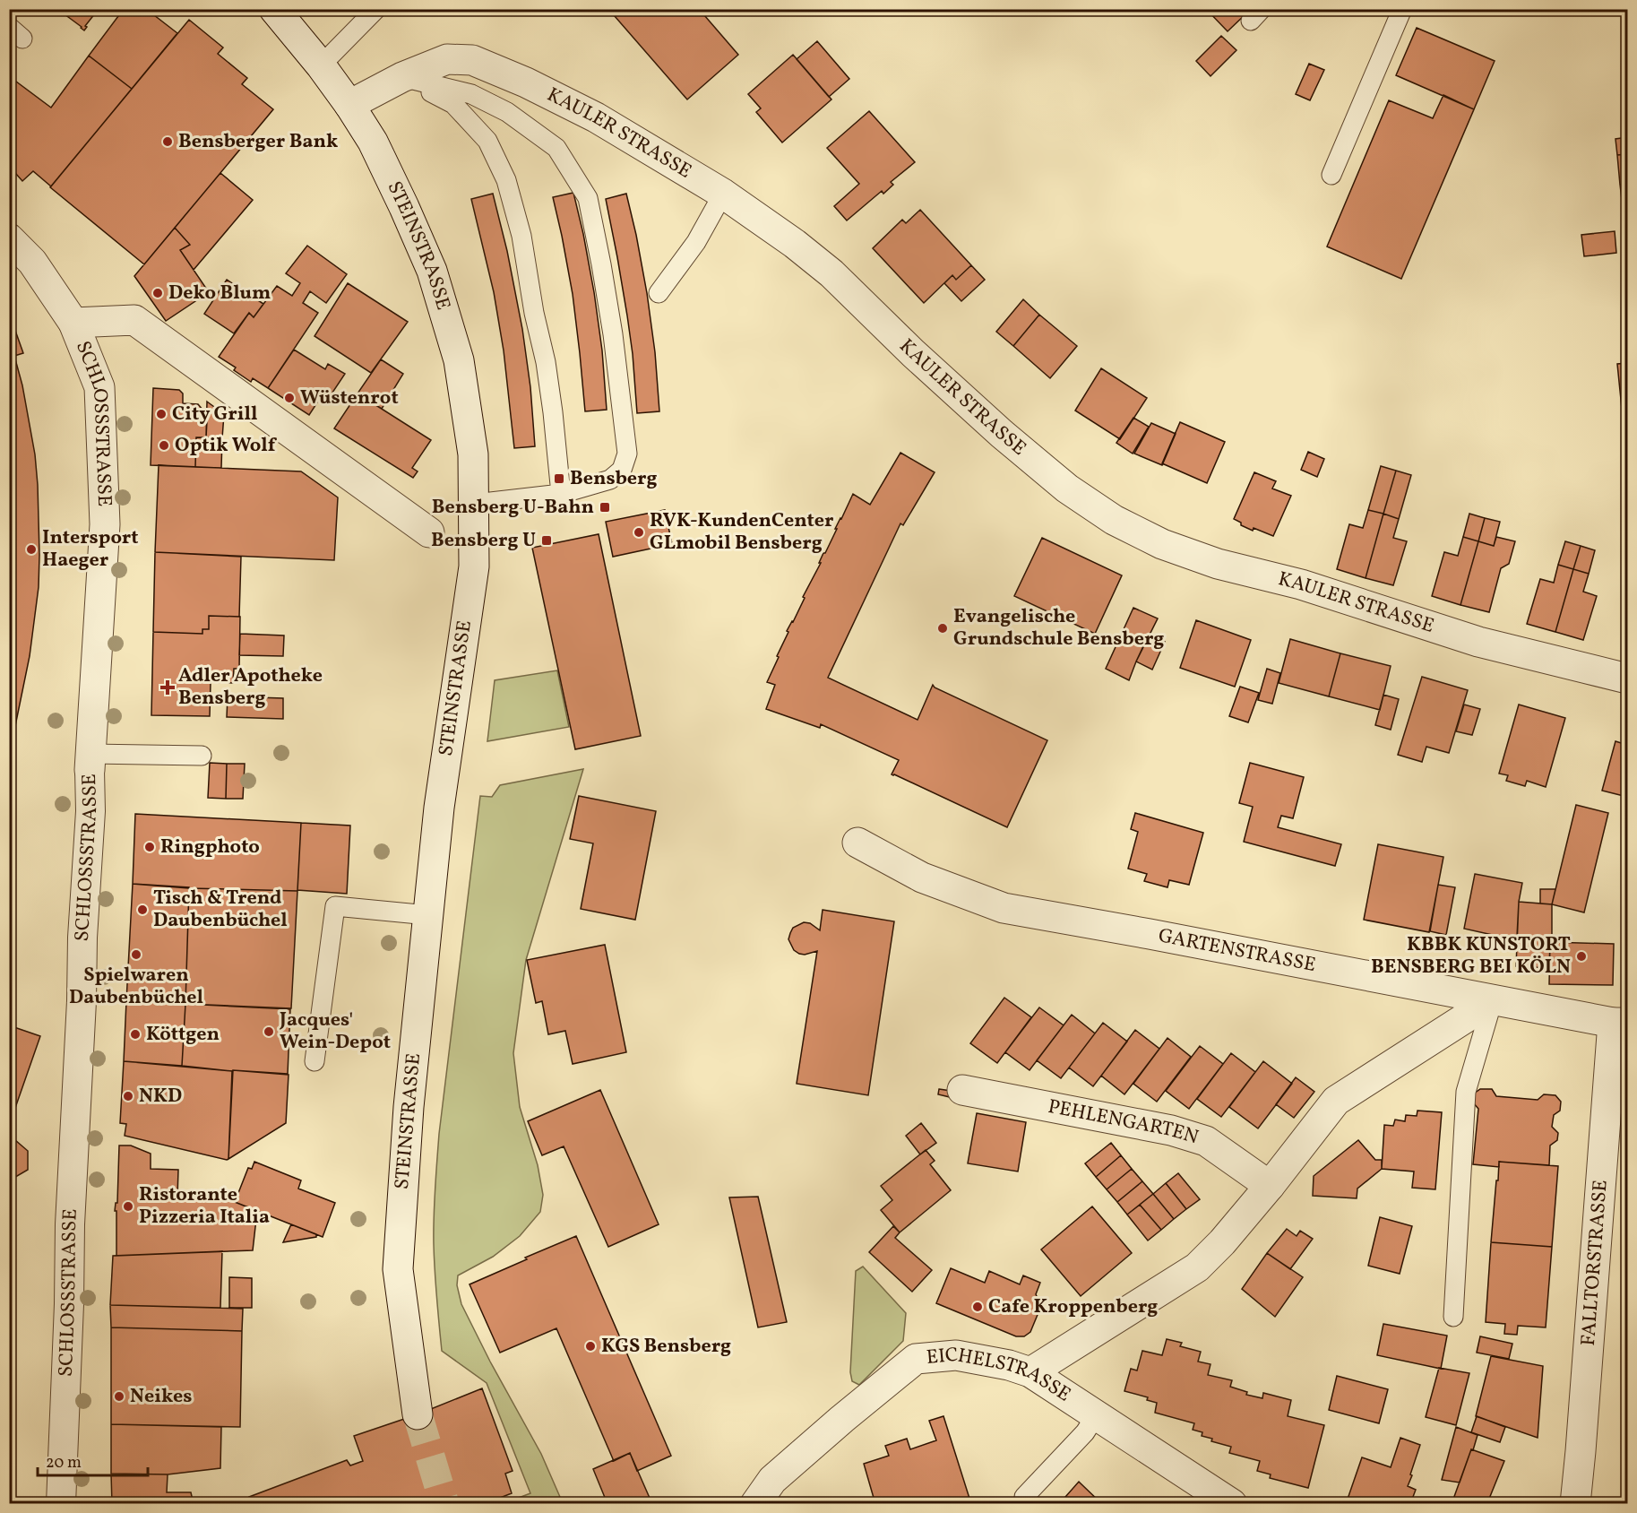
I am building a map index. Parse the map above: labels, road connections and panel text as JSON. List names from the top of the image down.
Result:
{
  "streets": {
    "street": [
      "KAULER STRASSE",
      "STEINSTRASSE",
      "SCHLOSSSTRASSE",
      "GARTENSTRASSE",
      "PEHLENGARTEN",
      "FALLTORSTRASSE",
      "EICHELSTRASSE"
    ]
  },
  "crossings": [
    ["KAULER STRASSE", "STEINSTRASSE"],
    ["GARTENSTRASSE", "FALLTORSTRASSE"]
  ],
  "places": {
    "other": [
      "Bensberger Bank",
      "Deko Blum",
      "Wüstenrot",
      "City Grill",
      "Optik Wolf",
      "RVK-KundenCenter GLmobil Bensberg",
      "Intersport Haeger",
      "Evangelische Grundschule Bensberg",
      "Ringphoto",
      "Tisch & Trend Daubenbüchel",
      "Spielwaren Daubenbüchel",
      "KBBK KUNSTORT BENSBERG BEI KÖLN",
      "Jacques' Wein-Depot",
      "Köttgen",
      "NKD",
      "Ristorante Pizzeria Italia",
      "Cafe Kroppenberg",
      "KGS Bensberg",
      "Neikes"
    ],
    "transit": ["Bensberg", "Bensberg U-Bahn", "Bensberg U"],
    "health": ["Adler Apotheke Bensberg"]
  },
  "scale_bar": "20 m"
}
